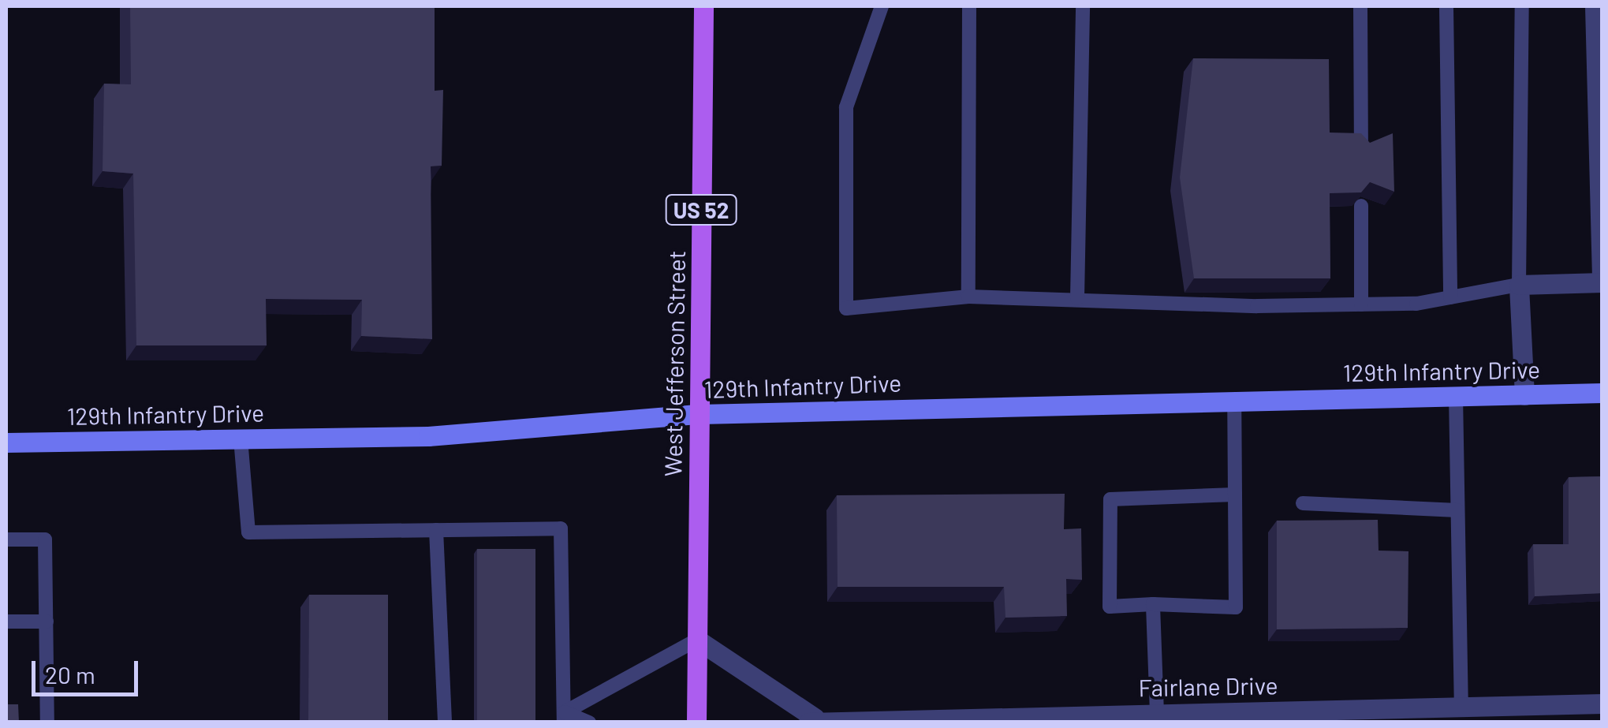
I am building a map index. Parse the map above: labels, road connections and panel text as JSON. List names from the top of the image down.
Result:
{
  "streets": {
    "main road": ["US 52", "West Jefferson Street"],
    "street": ["129th Infantry Drive", "Fairlane Drive"]
  },
  "crossings": [
    ["West Jefferson Street", "129th Infantry Drive"],
    ["West Jefferson Street", "Fairlane Drive"]
  ],
  "scale_bar": "20 m"
}
